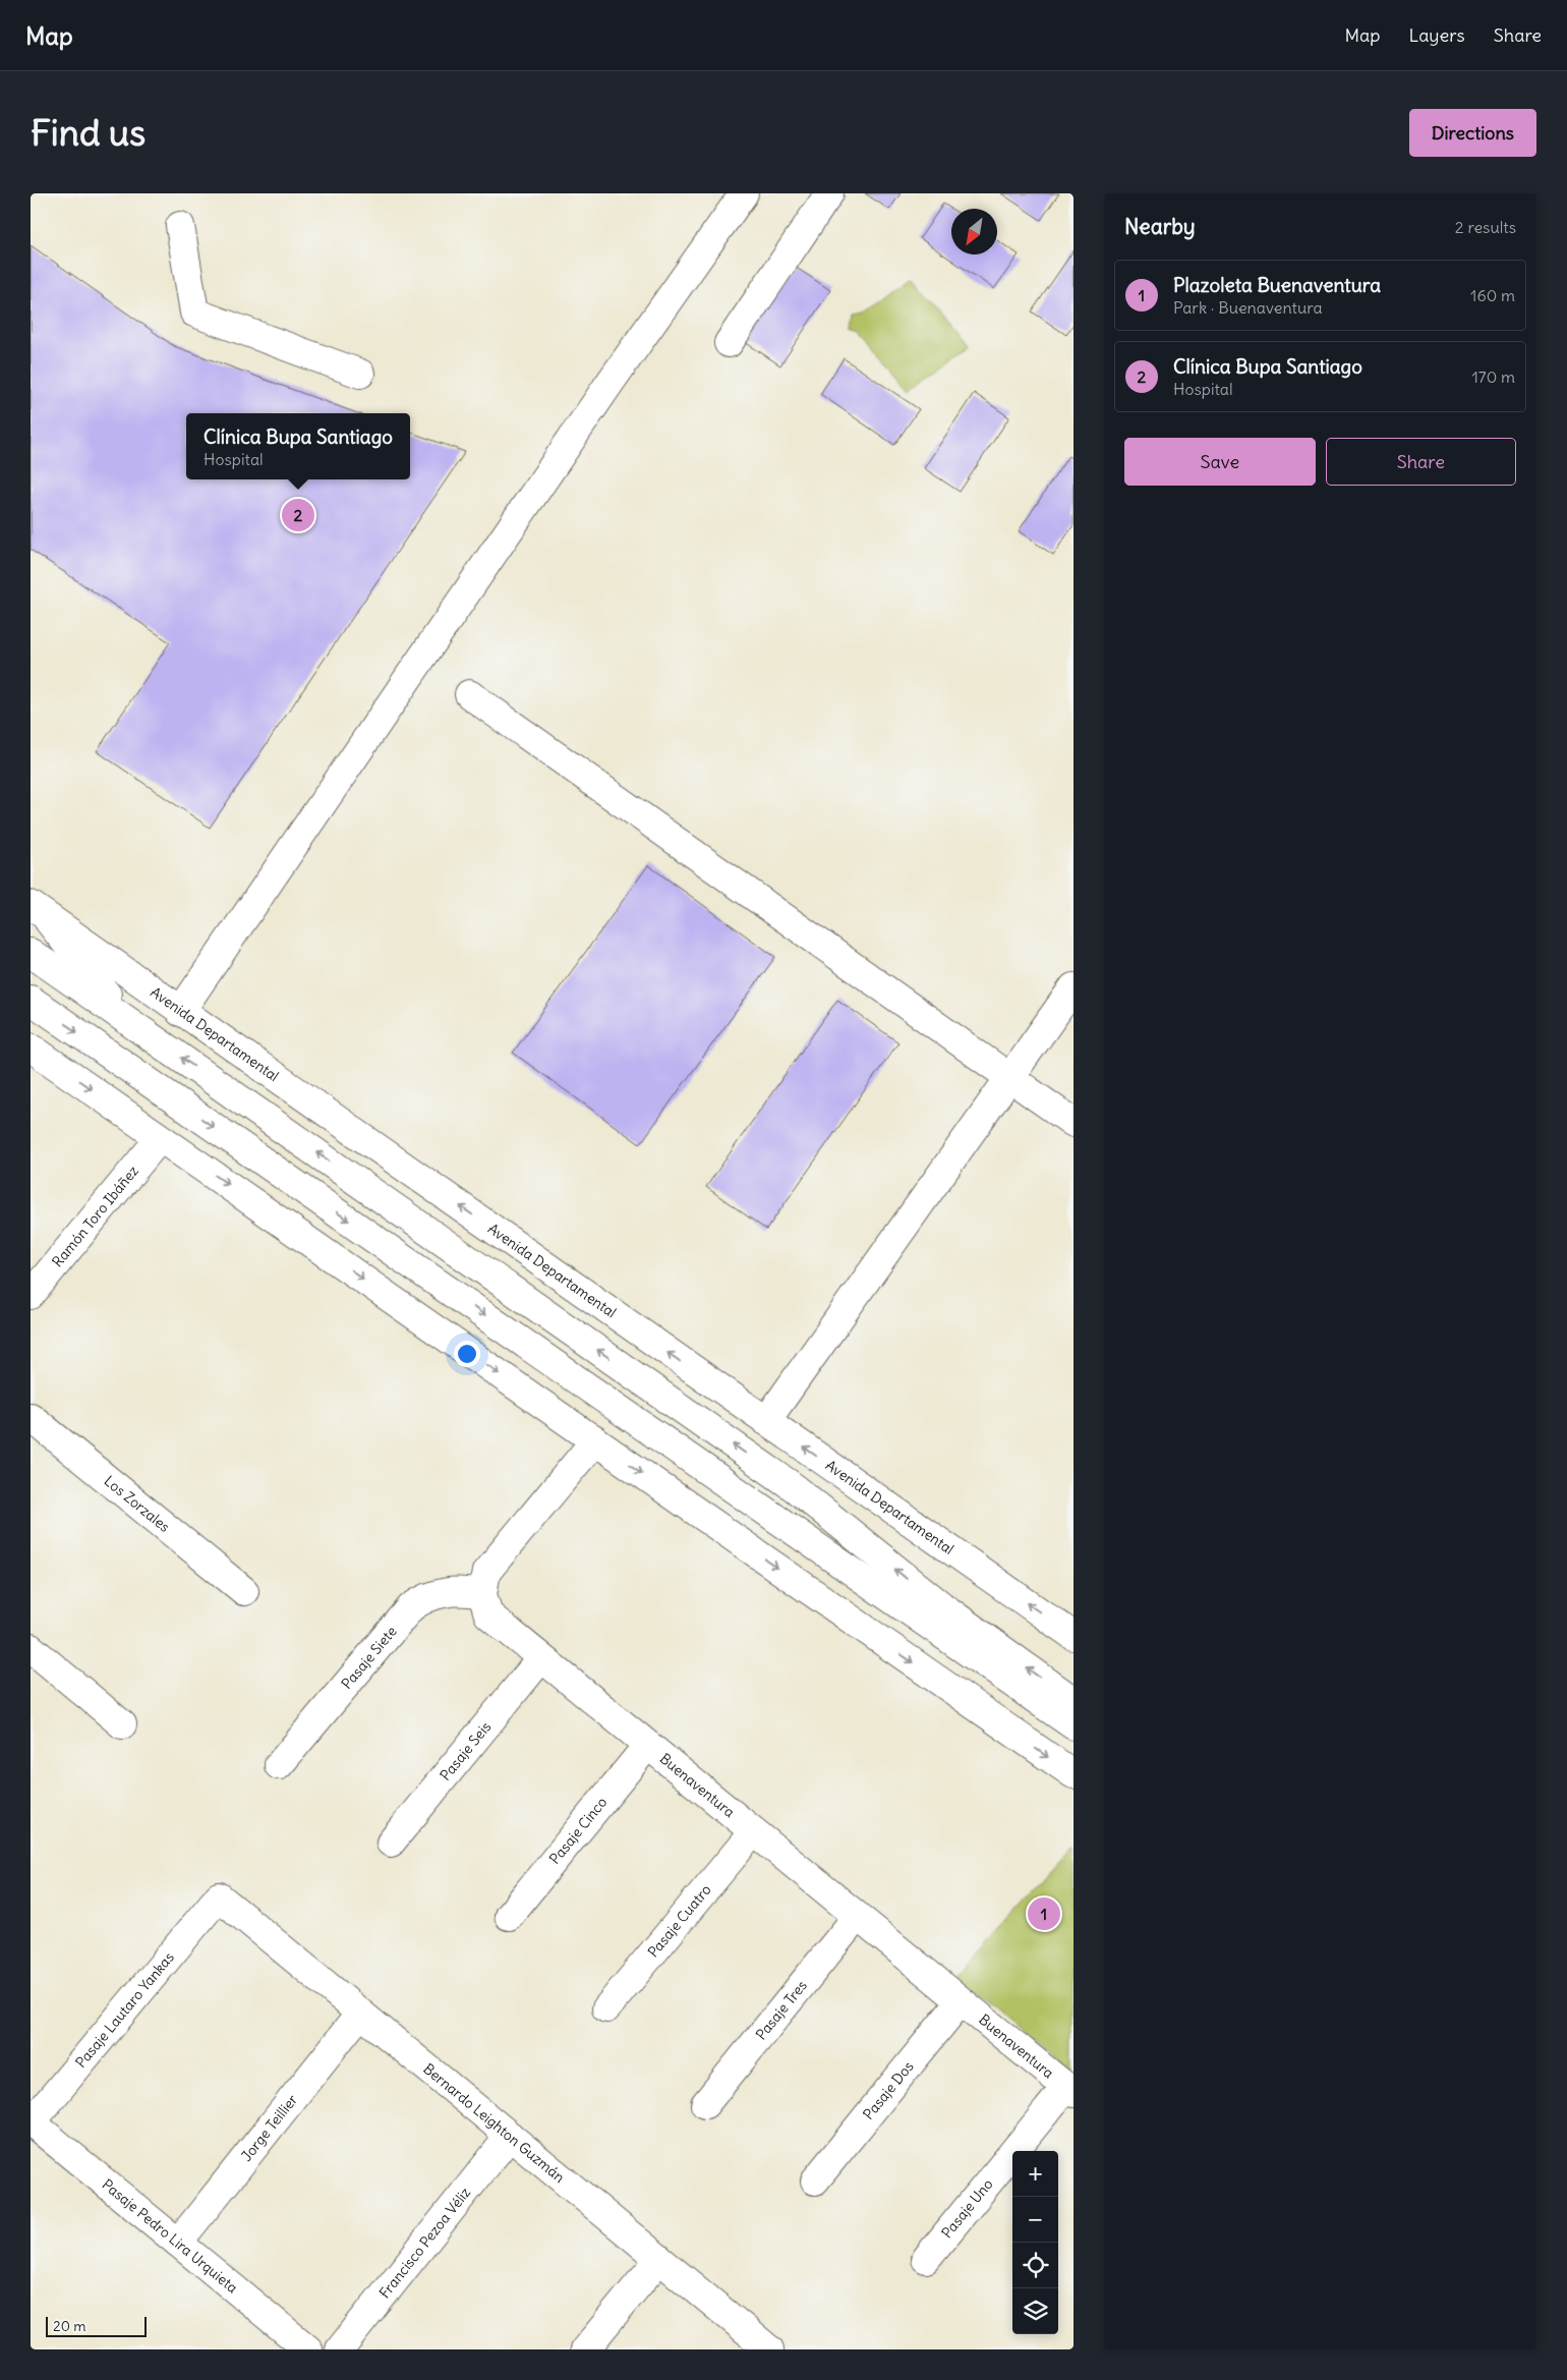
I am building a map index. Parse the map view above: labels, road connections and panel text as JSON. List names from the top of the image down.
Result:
{
  "streets": {
    "street": [
      "Avenida Departamental",
      "Ramón Toro Ibáñez",
      "Los Zorzales",
      "Pasaje Siete",
      "Pasaje Seis",
      "Buenaventura",
      "Pasaje Cinco",
      "Pasaje Cuatro",
      "Pasaje Lautaro Yankas",
      "Pasaje Tres",
      "Pasaje Dos",
      "Bernardo Leighton Guzmán",
      "Jorge Teillier",
      "Pasaje Uno",
      "Pasaje Pedro Lira Urquieta",
      "Francisco Pezoa Véliz"
    ]
  },
  "crossings": [
    ["Pasaje Siete", "Buenaventura"],
    ["Pasaje Seis", "Buenaventura"],
    ["Buenaventura", "Pasaje Cinco"],
    ["Buenaventura", "Pasaje Cuatro"],
    ["Buenaventura", "Pasaje Tres"],
    ["Buenaventura", "Pasaje Dos"],
    ["Buenaventura", "Pasaje Uno"],
    ["Pasaje Lautaro Yankas", "Bernardo Leighton Guzmán"],
    ["Pasaje Lautaro Yankas", "Pasaje Pedro Lira Urquieta"],
    ["Bernardo Leighton Guzmán", "Jorge Teillier"],
    ["Bernardo Leighton Guzmán", "Francisco Pezoa Véliz"],
    ["Jorge Teillier", "Pasaje Pedro Lira Urquieta"]
  ],
  "scale_bar": "20 m",
  "north": "bottom left",
  "page": {
    "header": "Map",
    "nav": ["Map", "Layers", "Share"],
    "buttons": [
      "Directions",
      ["Save", "Share"]
    ],
    "title": "Find us",
    "heading": ["Nearby", "2 results"],
    "list": [
      {
        "mark": "1",
        "name": "Plazoleta Buenaventura",
        "note": "Park · Buenaventura",
        "value": "160 m"
      },
      {
        "mark": "2",
        "name": "Clínica Bupa Santiago",
        "note": "Hospital",
        "value": "170 m"
      }
    ],
    "popup": ["Clínica Bupa Santiago", "Hospital"],
    "pins": ["2", "1"],
    "map_buttons": ["+", "−"],
    "scale": "20 m"
  }
}
